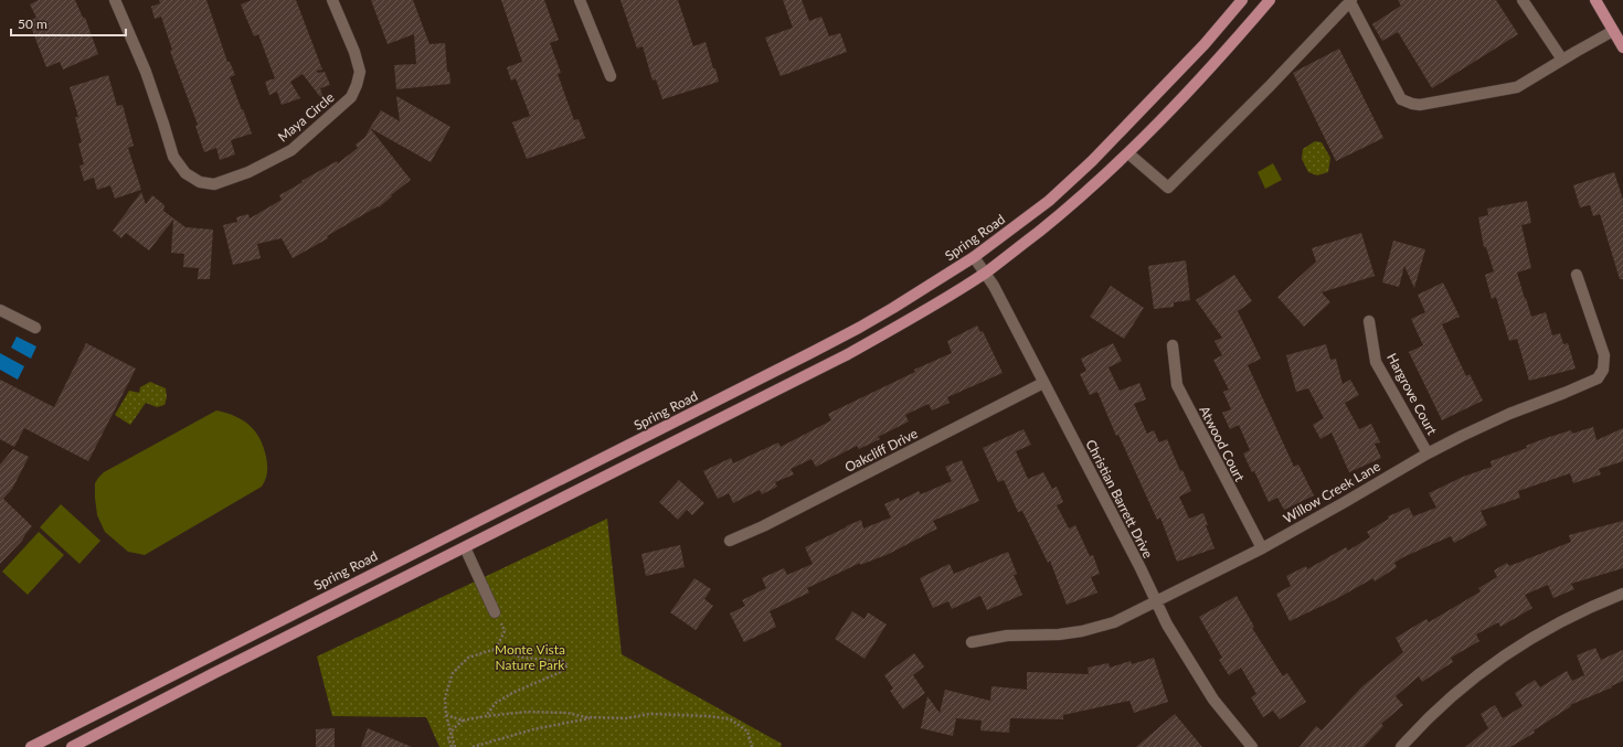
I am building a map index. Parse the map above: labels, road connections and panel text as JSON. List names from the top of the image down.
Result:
{
  "streets": {
    "main road": ["Spring Road"],
    "street": [
      "Maya Circle",
      "Hargrove Court",
      "Atwood Court",
      "Oakcliff Drive",
      "Willow Creek Lane",
      "Christian Barrett Drive"
    ]
  },
  "crossings": [
    ["Spring Road", "Christian Barrett Drive"],
    ["Hargrove Court", "Willow Creek Lane"],
    ["Atwood Court", "Willow Creek Lane"],
    ["Oakcliff Drive", "Christian Barrett Drive"],
    ["Willow Creek Lane", "Christian Barrett Drive"]
  ],
  "parks": ["Monte Vista Nature Park"],
  "scale_bar": "50 m"
}
